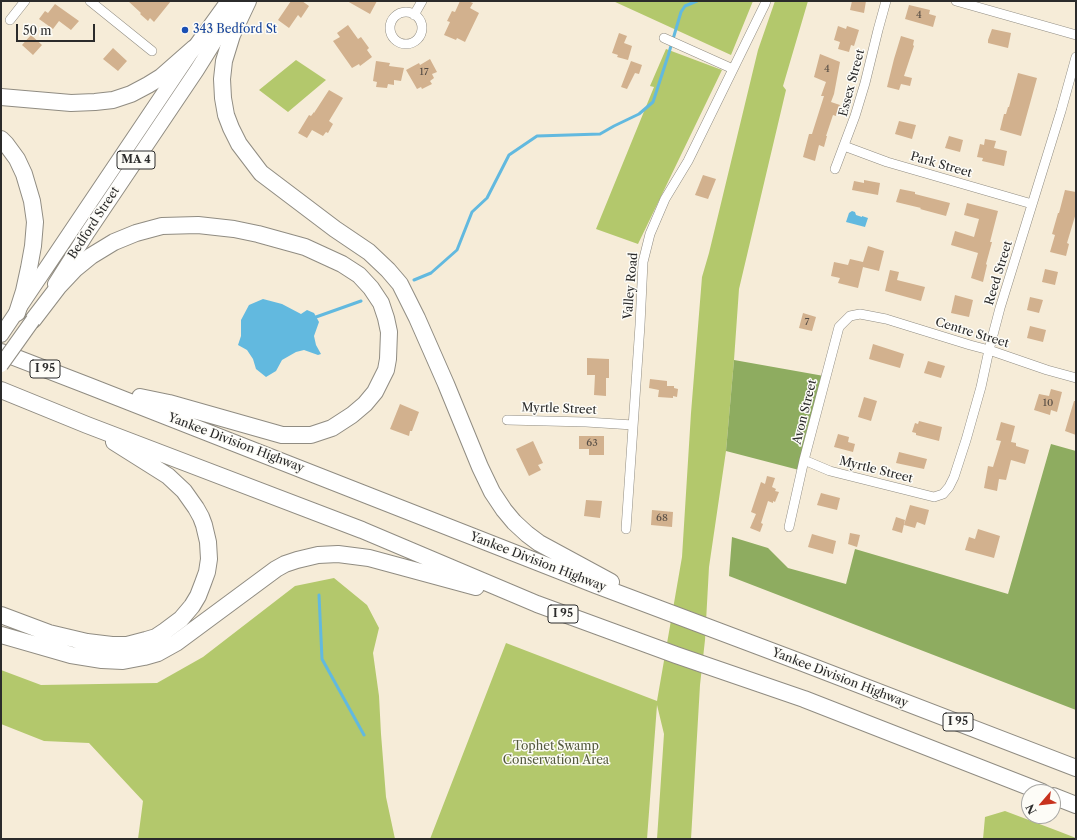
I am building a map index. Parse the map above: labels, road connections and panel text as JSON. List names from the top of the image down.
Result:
{
  "streets": {
    "highway": ["I 95", "Yankee Division Highway"],
    "main road": ["MA 4", "Bedford Street"],
    "street": [
      "Essex Street",
      "Park Street",
      "Reed Street",
      "Valley Road",
      "Centre Street",
      "Myrtle Street",
      "Avon Street"
    ]
  },
  "crossings": [
    ["Essex Street", "Park Street"],
    ["Park Street", "Reed Street"],
    ["Reed Street", "Centre Street"],
    ["Reed Street", "Myrtle Street"],
    ["Valley Road", "Myrtle Street"],
    ["Centre Street", "Avon Street"],
    ["Myrtle Street", "Avon Street"]
  ],
  "parks": ["Tophet Swamp Conservation Area"],
  "places": ["343 Bedford St"],
  "house_numbers": [
    "4",
    "4",
    "17",
    "7",
    "10",
    "63",
    "68"
  ],
  "scale_bar": "50 m",
  "north": "bottom left"
}
